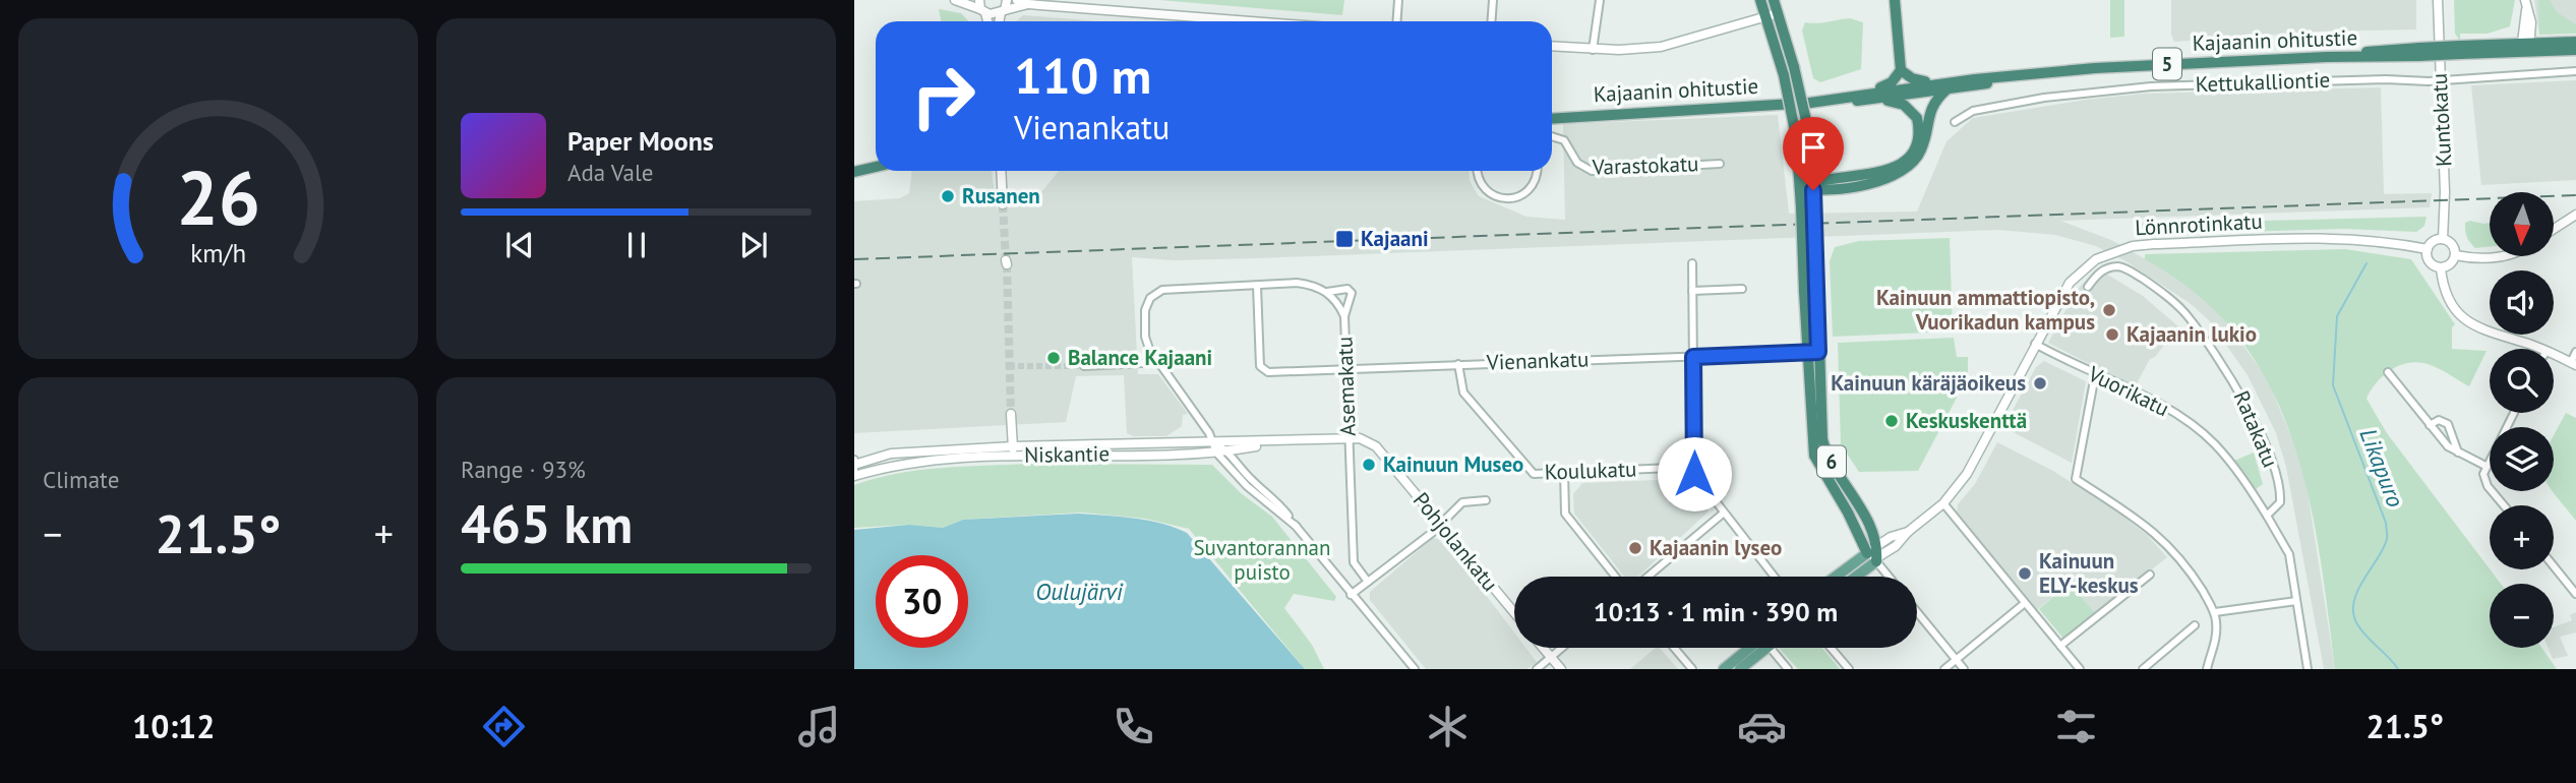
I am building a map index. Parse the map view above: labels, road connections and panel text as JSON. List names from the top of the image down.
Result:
{
  "streets": {
    "highway": ["Kajaanin ohitustie", "5", "6"],
    "main road": ["Lönnrotinkatu"],
    "street": [
      "Kettukalliontie",
      "Kuntokatu",
      "Varastokatu",
      "Vienankatu",
      "Asemakatu",
      "Vuorikatu",
      "Ratakatu",
      "Niskantie",
      "Koulukatu",
      "Pohjolankatu"
    ]
  },
  "crossings": [
    ["Kajaanin ohitustie", "5"],
    ["Kettukalliontie", "Kuntokatu"],
    ["Kuntokatu", "Lönnrotinkatu"],
    ["Lönnrotinkatu", "Vuorikatu"],
    ["Lönnrotinkatu", "6"],
    ["Vienankatu", "Asemakatu"],
    ["Vienankatu", "6"],
    ["Vienankatu", "Koulukatu"],
    ["Asemakatu", "Niskantie"],
    ["Asemakatu", "Pohjolankatu"],
    ["Vuorikatu", "Ratakatu"],
    ["Niskantie", "Pohjolankatu"]
  ],
  "water": ["Likapuro", "Oulujärvi"],
  "parks": ["Suvantorannan puisto"],
  "places": {
    "other": [
      "Rusanen",
      "Kainuun ammattiopisto, Vuorikadun kampus",
      "Kajaanin lukio",
      "Balance Kajaani",
      "Kainuun käräjäoikeus",
      "Keskuskenttä",
      "Kainuun Museo",
      "Kajaanin lyseo",
      "Kainuun ELY-keskus"
    ],
    "transit": ["Kajaani"]
  },
  "north": "bottom",
  "page": {
    "turn": ["110 m", "Vienankatu"],
    "song": ["Paper Moons", "Ada Vale"],
    "map_buttons": ["+", "−"],
    "tile": [
      "Climate",
      ["Range · 93%", "465 km"]
    ],
    "heat": ["−", "21.5°", "+"],
    "limit": "30",
    "trip": "10:13 · 1 min · 390 m",
    "tabs": ["10:12", "21.5°"],
    "gauge": ["26", "km/h"]
  }
}
